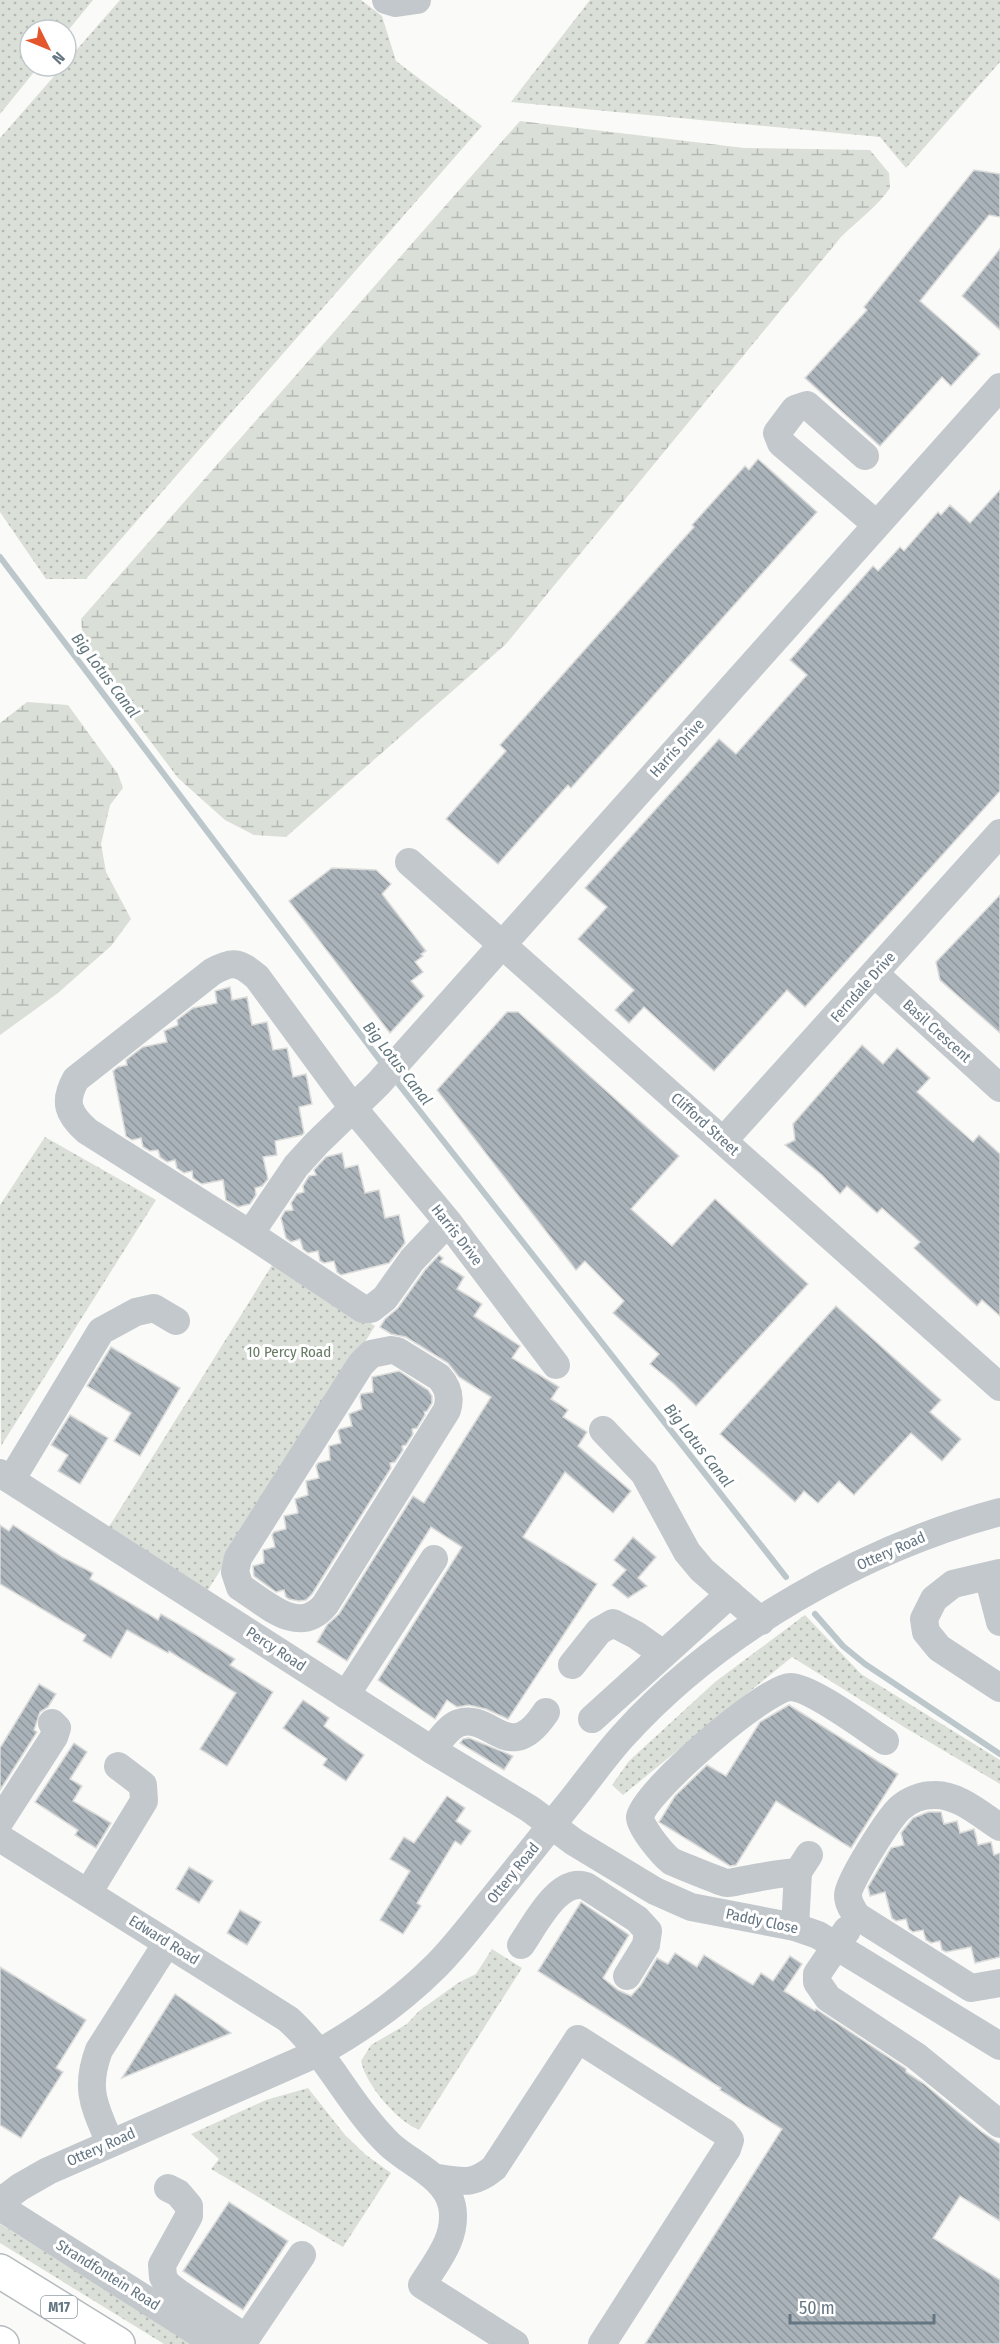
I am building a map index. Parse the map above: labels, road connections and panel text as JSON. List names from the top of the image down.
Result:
{
  "streets": {
    "main road": ["M17"],
    "street": [
      "Harris Drive",
      "Ferndale Drive",
      "Basil Crescent",
      "Clifford Street",
      "Ottery Road",
      "Percy Road",
      "Paddy Close",
      "Edward Road",
      "Strandfontein Road"
    ]
  },
  "crossings": [
    ["Harris Drive", "Clifford Street"],
    ["Ferndale Drive", "Basil Crescent"],
    ["Ferndale Drive", "Clifford Street"],
    ["Ottery Road", "Percy Road"],
    ["Ottery Road", "Paddy Close"],
    ["Ottery Road", "Edward Road"],
    ["Ottery Road", "Strandfontein Road"],
    ["Percy Road", "Paddy Close"]
  ],
  "water": ["Big Lotus Canal"],
  "parks": ["10 Percy Road"],
  "scale_bar": "50 m",
  "north": "bottom right"
}
